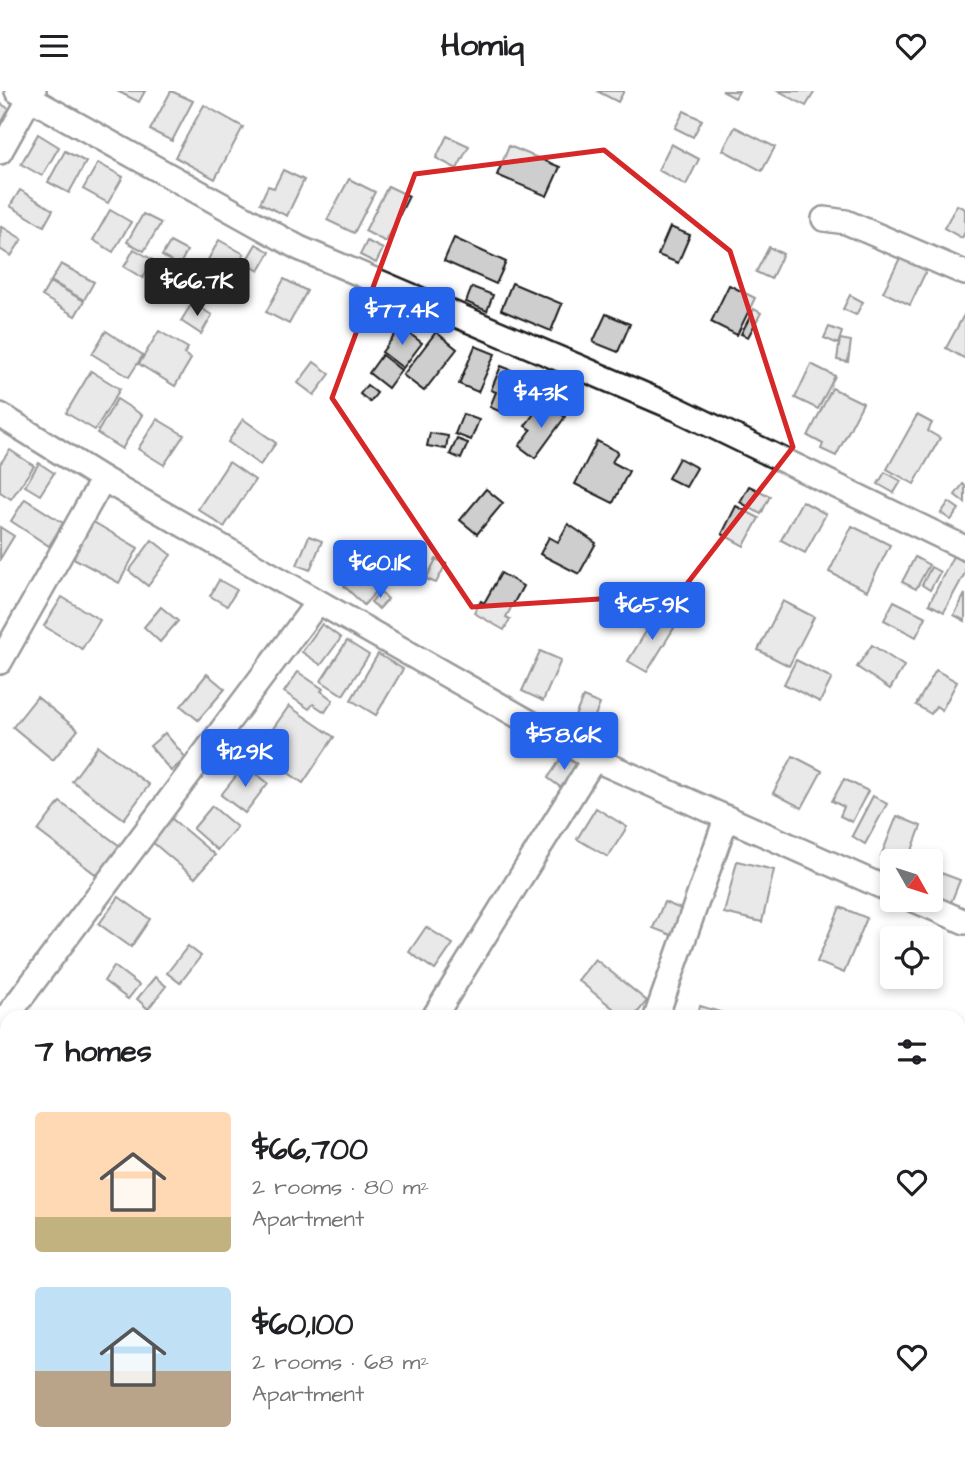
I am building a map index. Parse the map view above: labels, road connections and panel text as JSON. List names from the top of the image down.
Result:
{
  "north": "bottom right",
  "page": {
    "header": "Homiq",
    "price": [
      "$66.7K",
      "$77.4K",
      "$43K",
      "$60.1K",
      "$65.9K",
      "$58.6K",
      "$129K"
    ],
    "heading": "7 homes",
    "list": [
      {
        "name": "$66,700",
        "note": "2 rooms · 80 m² · Apartment"
      },
      {
        "name": "$60,100",
        "note": "2 rooms · 68 m² · Apartment"
      }
    ]
  }
}
